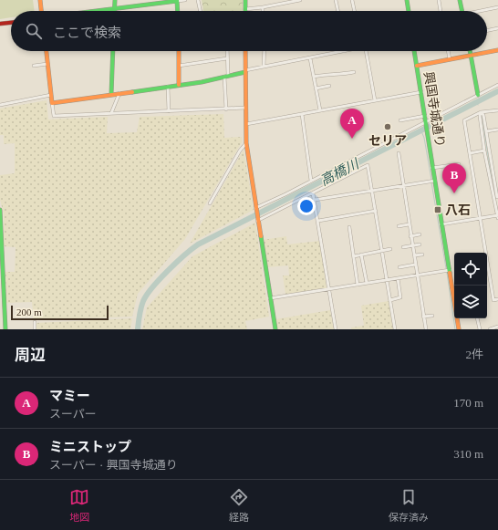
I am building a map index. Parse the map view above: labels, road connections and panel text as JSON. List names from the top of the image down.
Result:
{
  "streets": {
    "street": ["興国寺城通り"]
  },
  "water": ["高橋川"],
  "places": {
    "other": ["セリア"],
    "transit": ["八石"]
  },
  "scale_bar": "200 m",
  "page": {
    "search": "ここで検索",
    "pins": ["A", "B"],
    "scale": "200 m",
    "heading": ["周辺", "2件"],
    "list": [
      {
        "mark": "A",
        "name": "マミー",
        "note": "スーパー",
        "value": "170 m"
      },
      {
        "mark": "B",
        "name": "ミニストップ",
        "note": "スーパー · 興国寺城通り",
        "value": "310 m"
      }
    ],
    "nav": ["地図", "経路", "保存済み"]
  }
}
